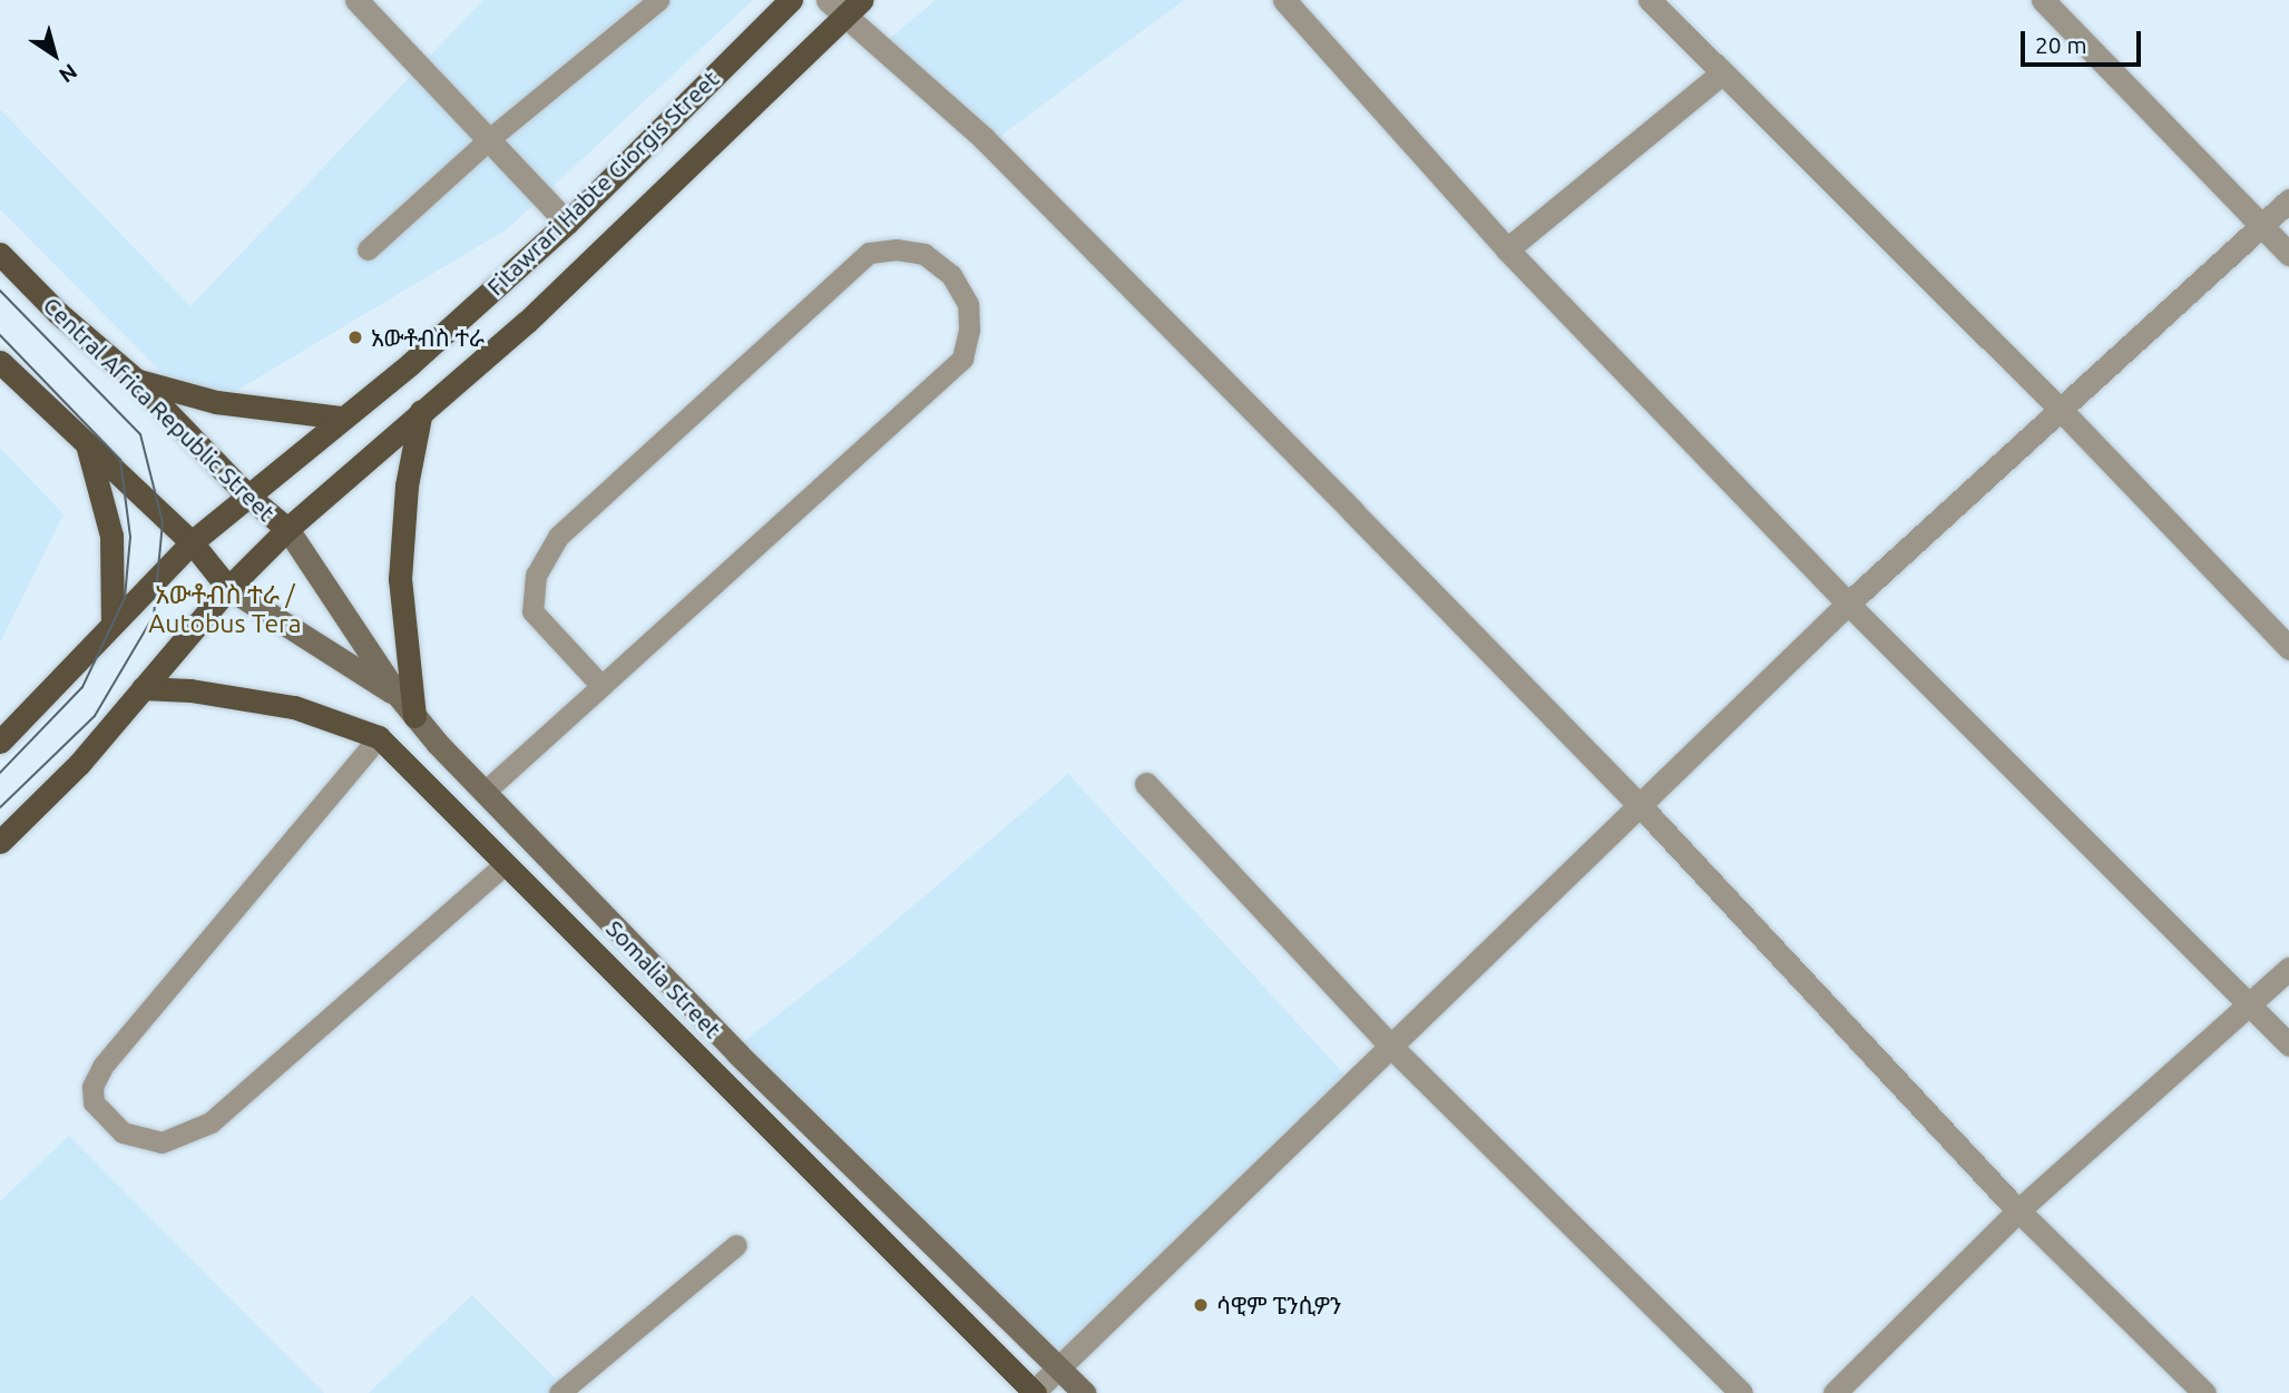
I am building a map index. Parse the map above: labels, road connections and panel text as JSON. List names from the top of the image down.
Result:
{
  "streets": {
    "main road": ["Fitawrari Habte Giorgis Street", "Central Africa Republic Street", "Somalia Street"]
  },
  "crossings": [
    ["Fitawrari Habte Giorgis Street", "Central Africa Republic Street"],
    ["Central Africa Republic Street", "Somalia Street"]
  ],
  "districts": ["አውቶብስ ተራ / Autobus Tera"],
  "places": ["አውቶብስ ተራ", "ሳዊም ፔንሲዎን"],
  "scale_bar": "20 m",
  "north": "bottom right"
}
